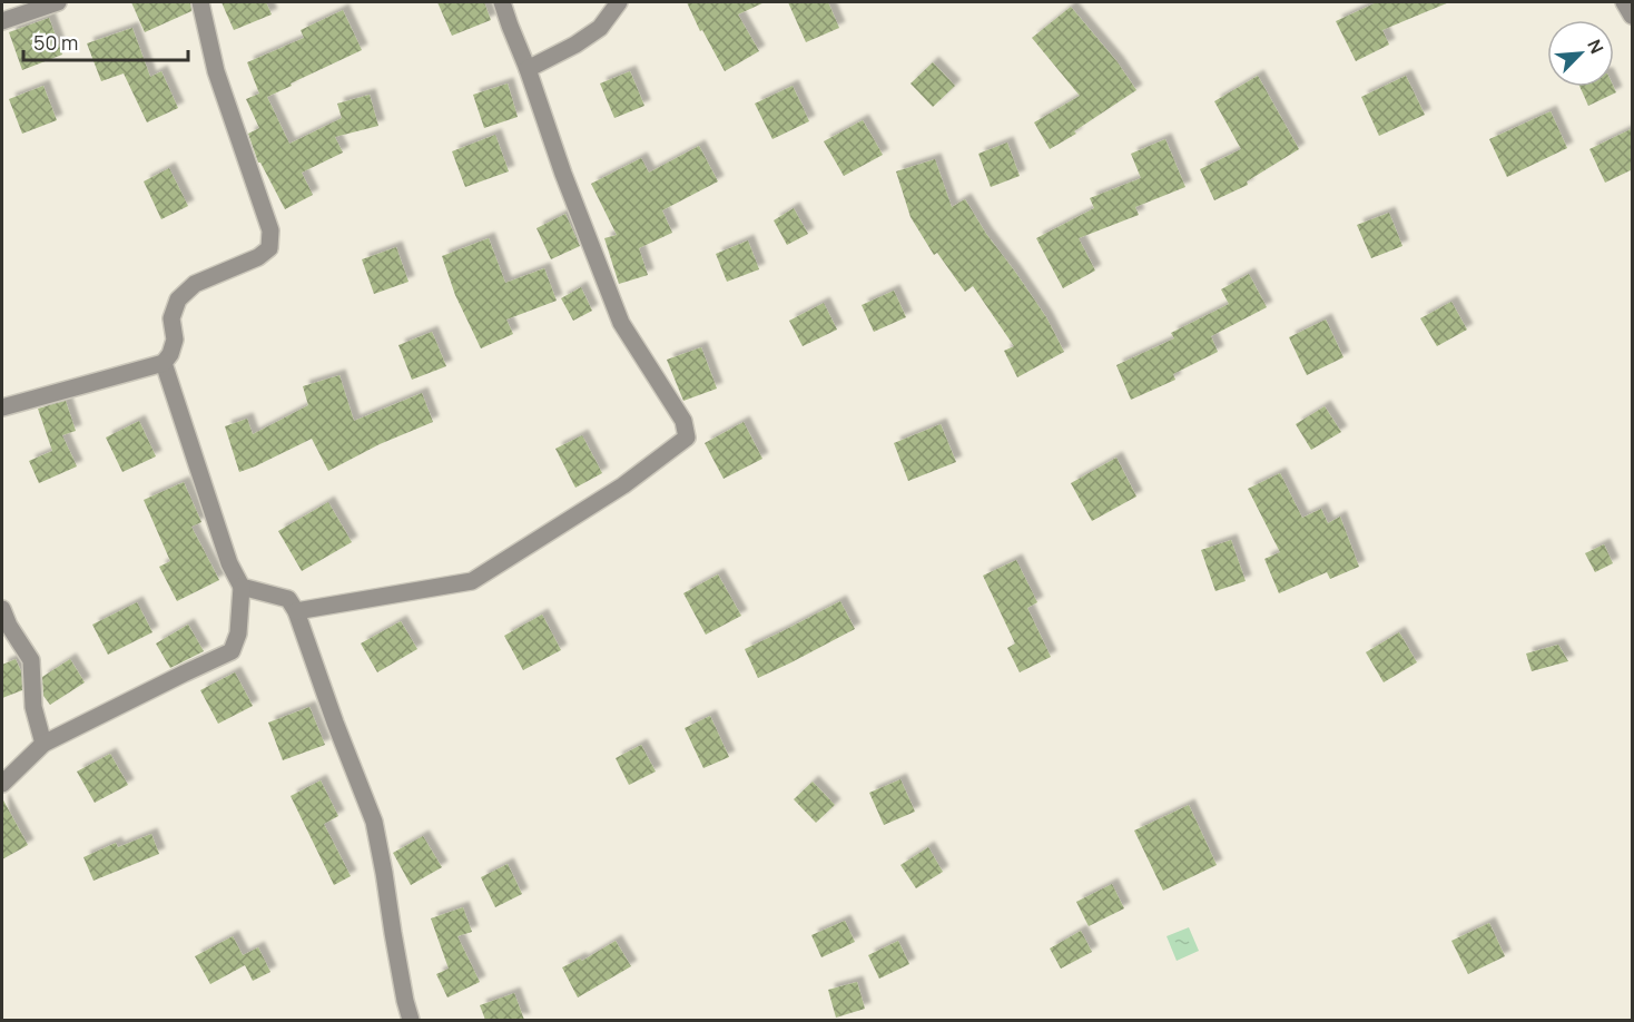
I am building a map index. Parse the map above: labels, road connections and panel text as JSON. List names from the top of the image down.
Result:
{
  "scale_bar": "50 m",
  "north": "top right"
}
